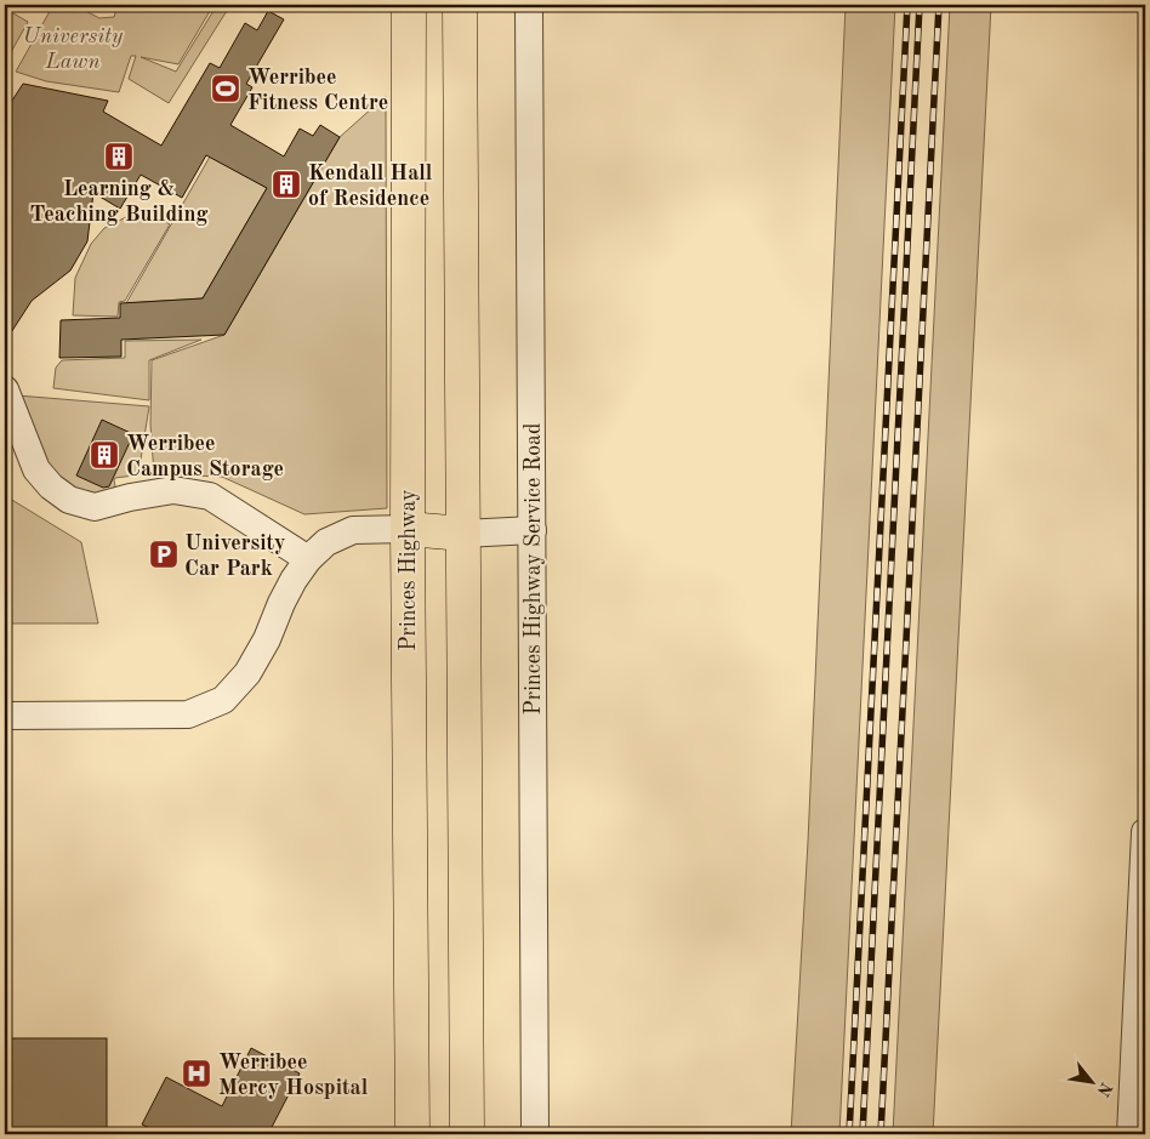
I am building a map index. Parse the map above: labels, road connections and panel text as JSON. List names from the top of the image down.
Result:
{
  "streets": {
    "highway": ["Princes Highway"],
    "street": ["Princes Highway Service Road"]
  },
  "parks": ["University Lawn"],
  "places": {
    "sports": ["Werribee Fitness Centre"],
    "building": ["Learning & Teaching Building", "Kendall Hall of Residence", "Werribee Campus Storage"],
    "parking": ["University Car Park"],
    "hospital": ["Werribee Mercy Hospital"]
  },
  "north": "bottom right"
}
